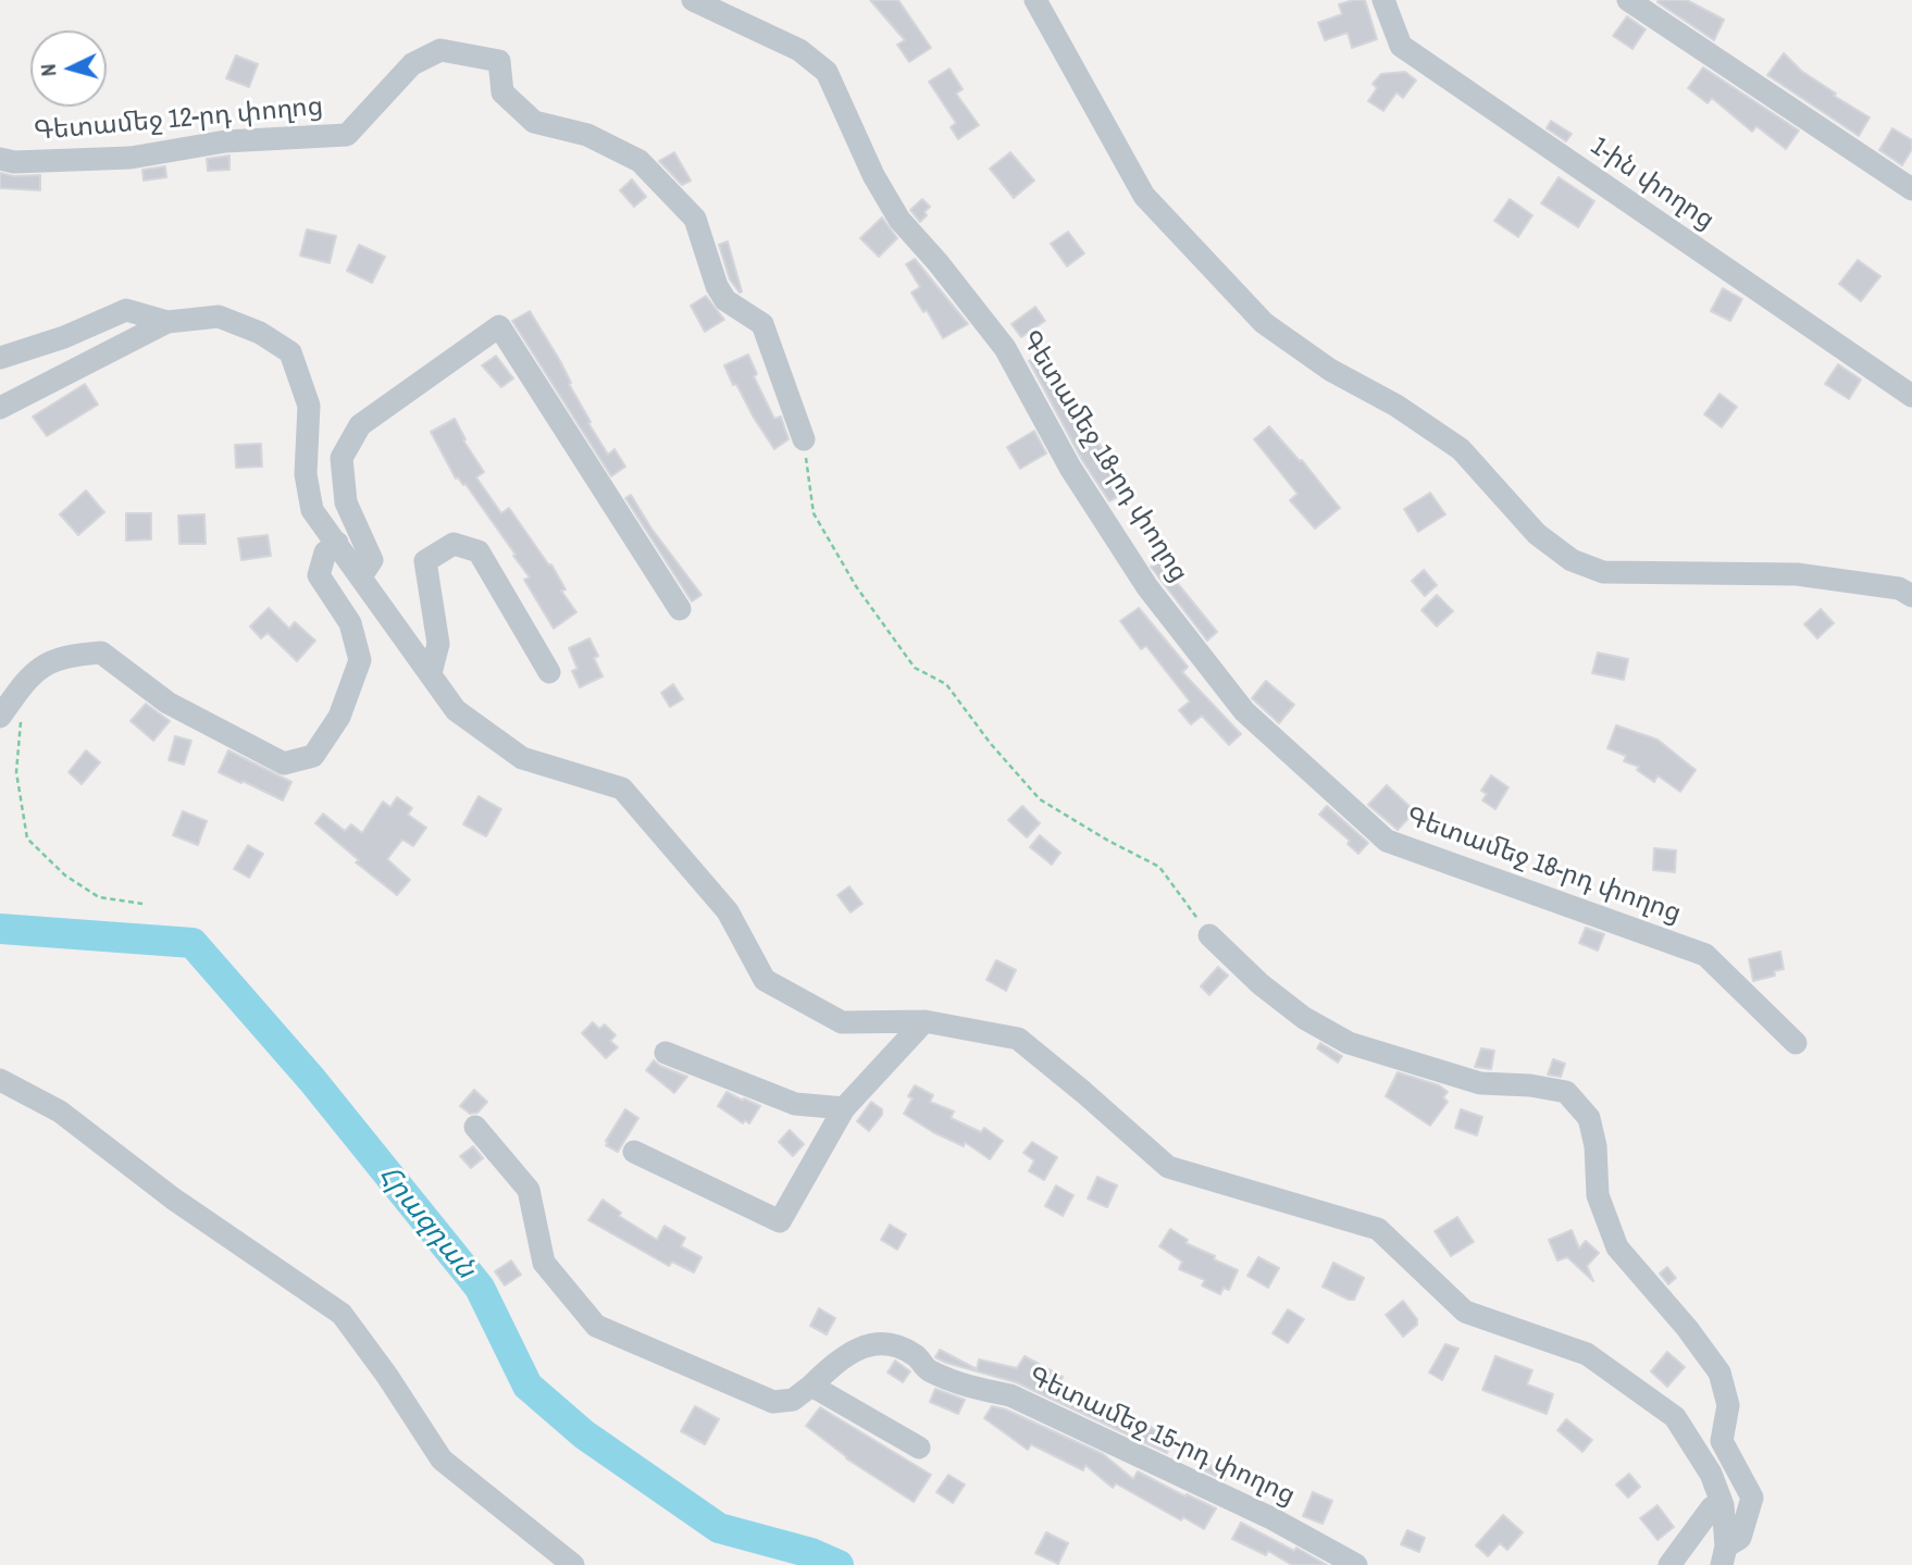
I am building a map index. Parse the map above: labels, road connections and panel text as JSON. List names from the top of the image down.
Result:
{
  "streets": {
    "street": [
      "Գետամեջ 12-րդ փողոց",
      "1-ին փողոց",
      "Գետամեջ 18-րդ փողոց",
      "Գետամեջ 15-րդ փողոց"
    ]
  },
  "water": ["Հրազդան"],
  "north": "left"
}
